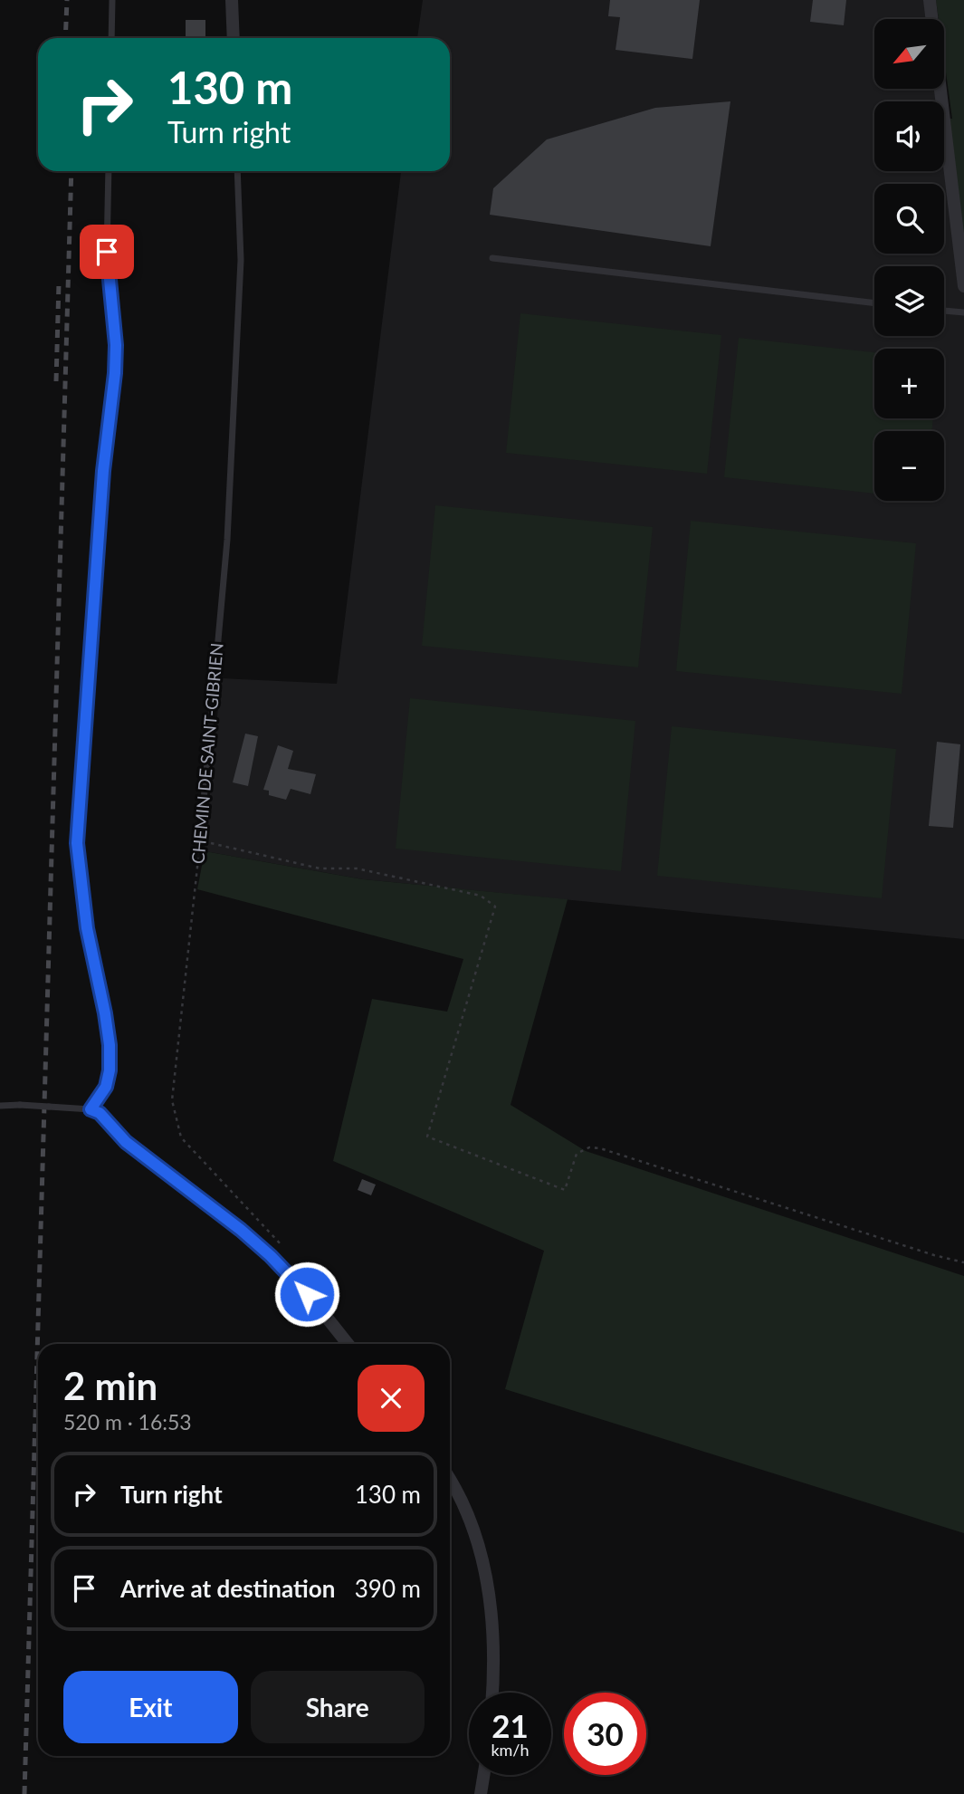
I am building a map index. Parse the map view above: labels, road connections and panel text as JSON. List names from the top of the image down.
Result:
{
  "streets": {
    "lane": ["CHEMIN DE SAINT-GIBRIEN"]
  },
  "north": "bottom left",
  "page": {
    "map_buttons": ["+", "−"],
    "turn": ["130 m", "Turn right"],
    "heading": ["2 min", "520 m · 16:53"],
    "list": [
      {
        "name": "Turn right",
        "value": "130 m"
      },
      {
        "name": "Arrive at destination",
        "value": "390 m"
      }
    ],
    "buttons": ["Exit", "Share"],
    "speed": "21 km/h",
    "limit": "30"
  }
}
